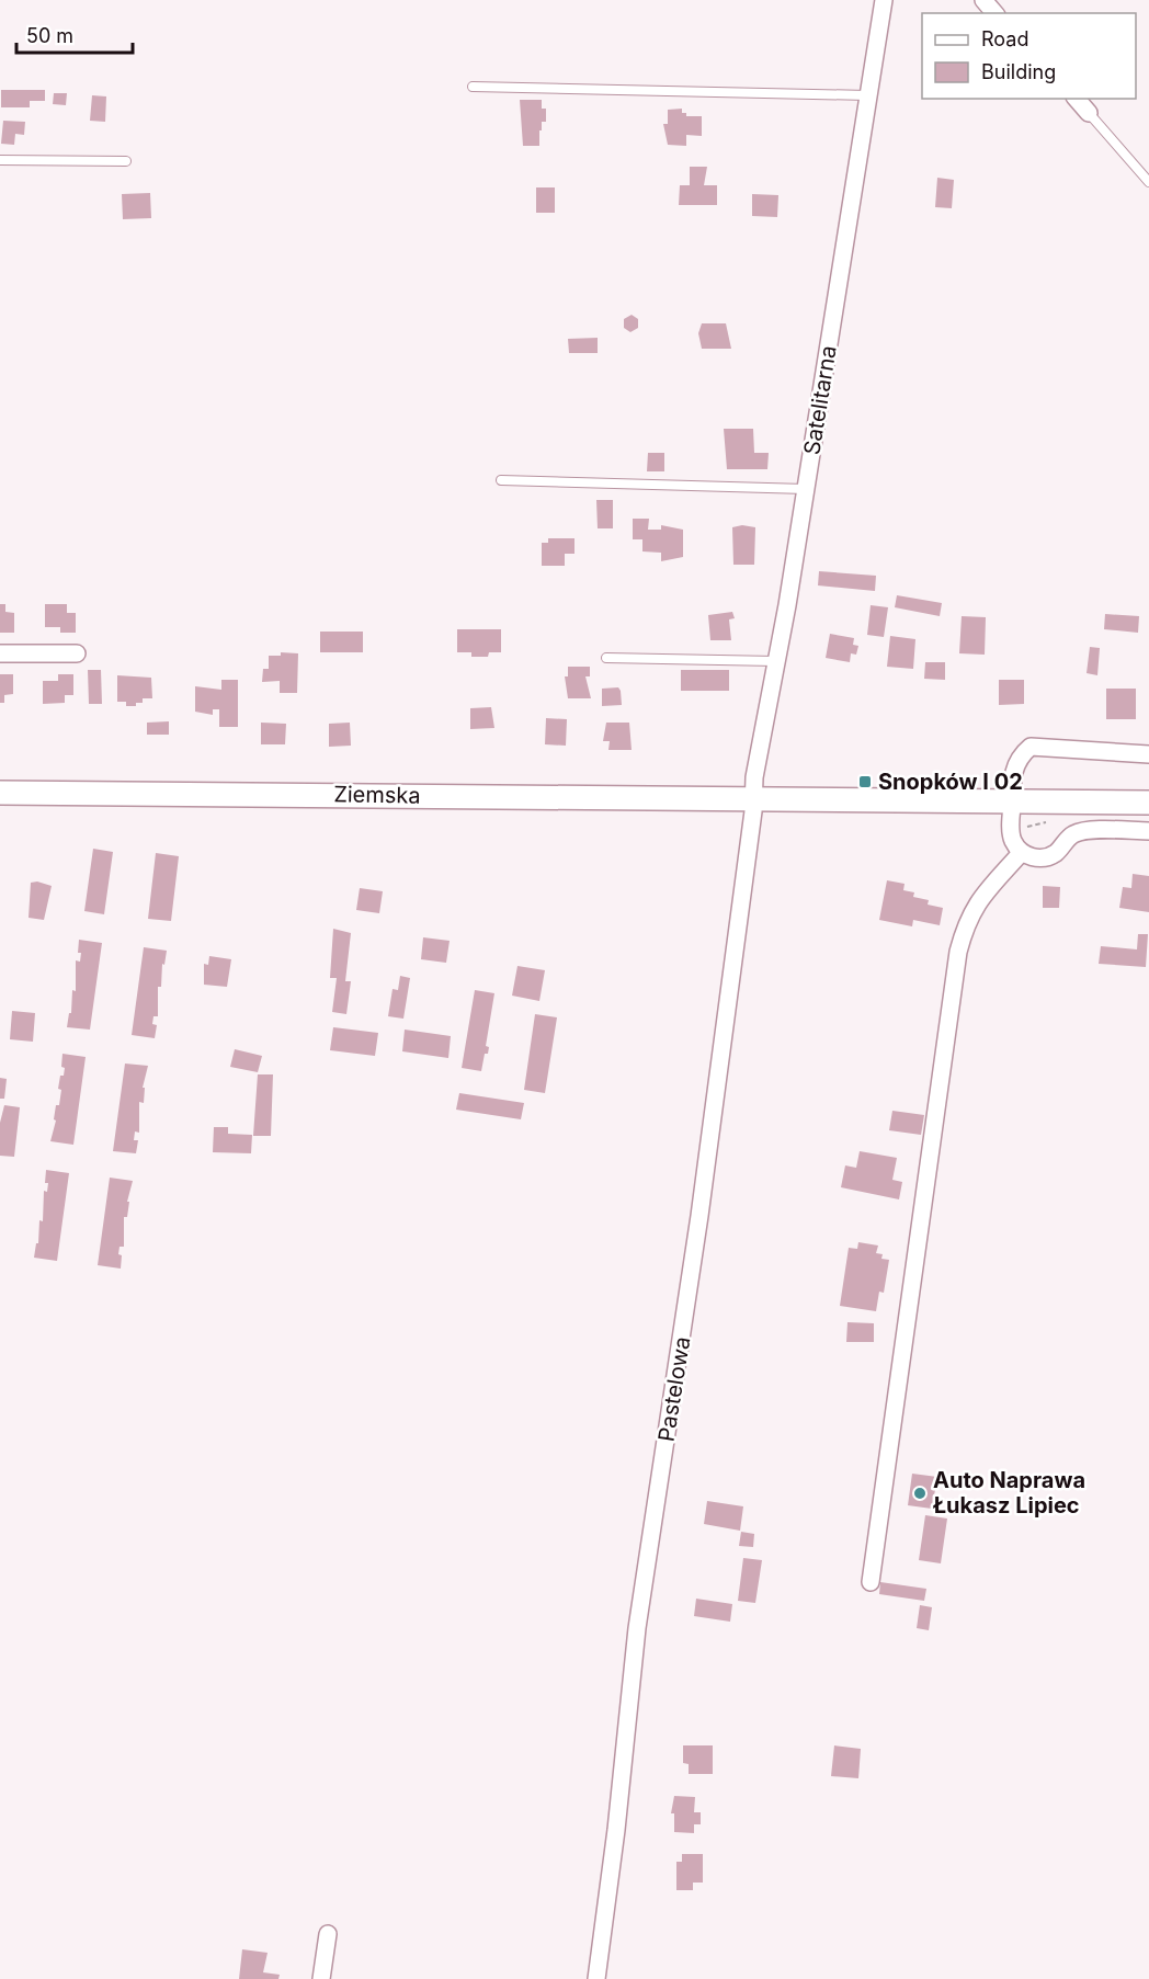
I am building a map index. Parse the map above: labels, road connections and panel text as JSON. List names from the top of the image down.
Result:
{
  "streets": {
    "street": ["Satelitarna", "Ziemska", "Pastelowa"]
  },
  "crossings": [
    ["Satelitarna", "Ziemska"],
    ["Satelitarna", "Pastelowa"],
    ["Ziemska", "Pastelowa"]
  ],
  "places": {
    "transit": ["Snopków I 02"],
    "other": ["Auto Naprawa Łukasz Lipiec"]
  },
  "legend": ["Road", "Building"],
  "scale_bar": "50 m"
}
